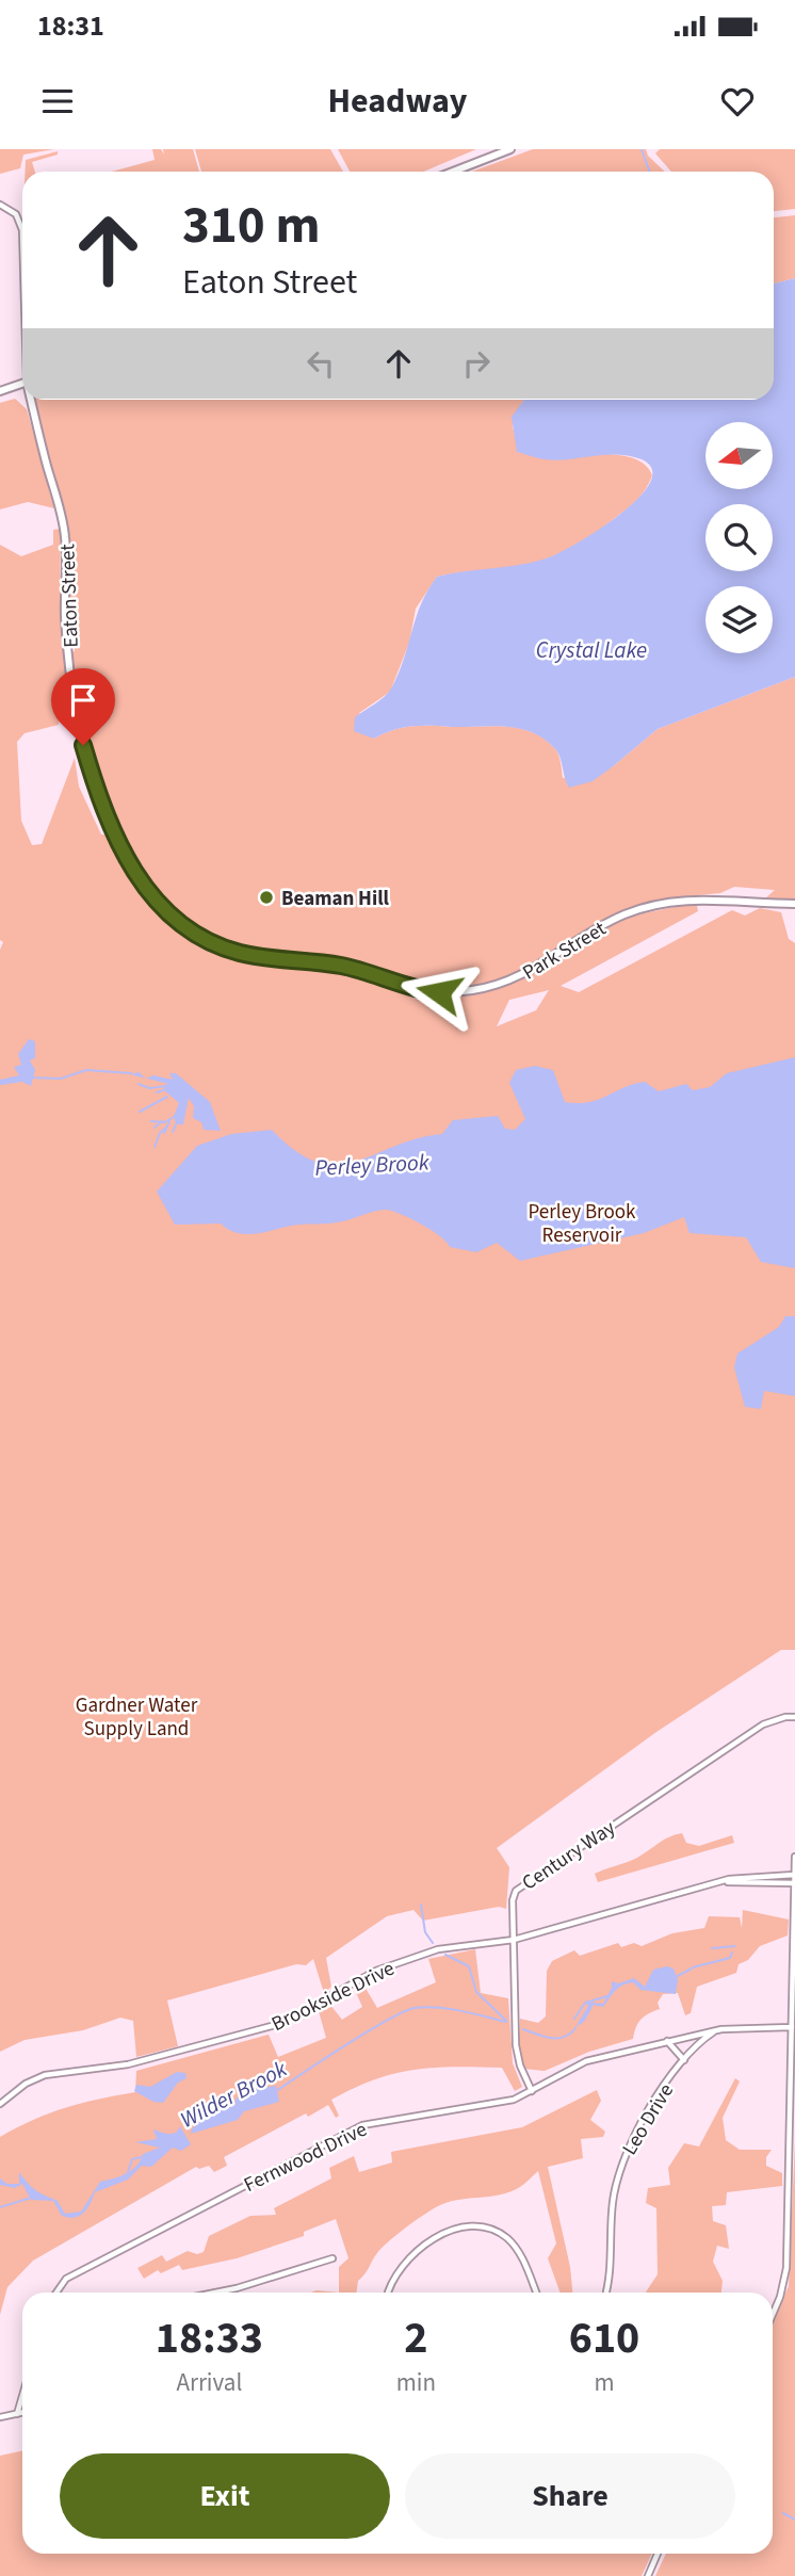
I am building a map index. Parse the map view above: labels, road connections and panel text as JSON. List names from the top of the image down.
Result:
{
  "streets": {
    "street": [
      "Eaton Street",
      "Park Street",
      "Century Way",
      "Brookside Drive",
      "Leo Drive",
      "Fernwood Drive"
    ]
  },
  "crossings": [
    ["Eaton Street", "Park Street"],
    ["Century Way", "Brookside Drive"],
    ["Century Way", "Fernwood Drive"],
    ["Leo Drive", "Fernwood Drive"]
  ],
  "water": ["Crystal Lake", "Perley Brook", "Wilder Brook"],
  "parks": ["Perley Brook Reservoir", "Gardner Water Supply Land"],
  "places": ["Beaman Hill"],
  "north": "left",
  "page": {
    "status": "18:31",
    "header": "Headway",
    "turn": ["310 m", "Eaton Street"],
    "eta": [
      "18:33",
      "Arrival",
      "2",
      "min",
      "610",
      "m"
    ],
    "buttons": ["Exit", "Share"]
  }
}
